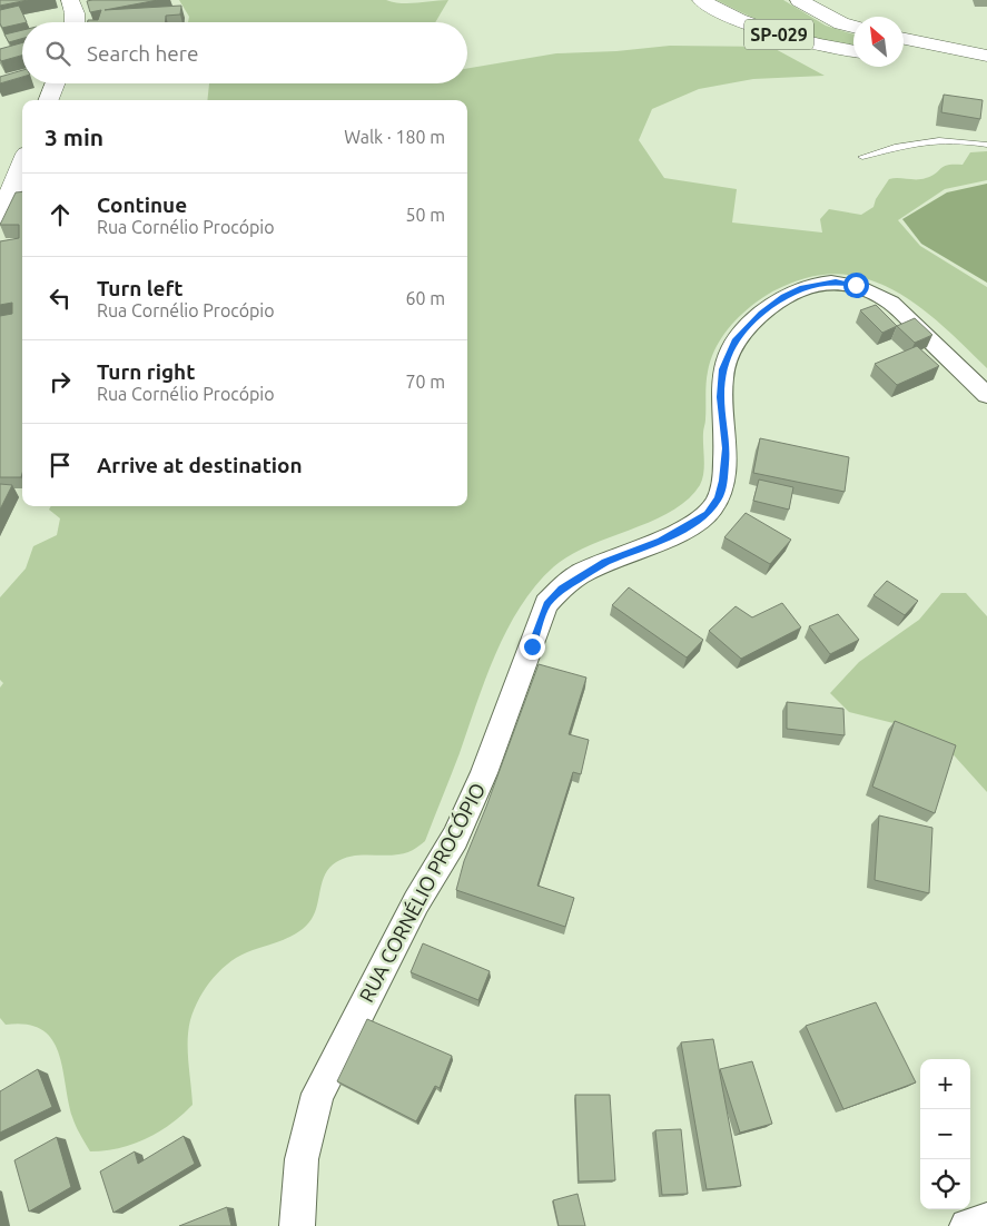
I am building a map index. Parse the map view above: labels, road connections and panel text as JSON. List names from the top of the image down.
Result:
{
  "streets": {
    "main road": ["SP-029"],
    "street": ["RUA CORNÉLIO PROCÓPIO"]
  },
  "north": "top left",
  "page": {
    "search": "Search here",
    "heading": ["3 min", "Walk · 180 m"],
    "list": [
      ["Continue", "Rua Cornélio Procópio", "50 m"],
      ["Turn left", "Rua Cornélio Procópio", "60 m"],
      ["Turn right", "Rua Cornélio Procópio", "70 m"],
      "Arrive at destination"
    ],
    "map_buttons": ["+", "−"]
  }
}
